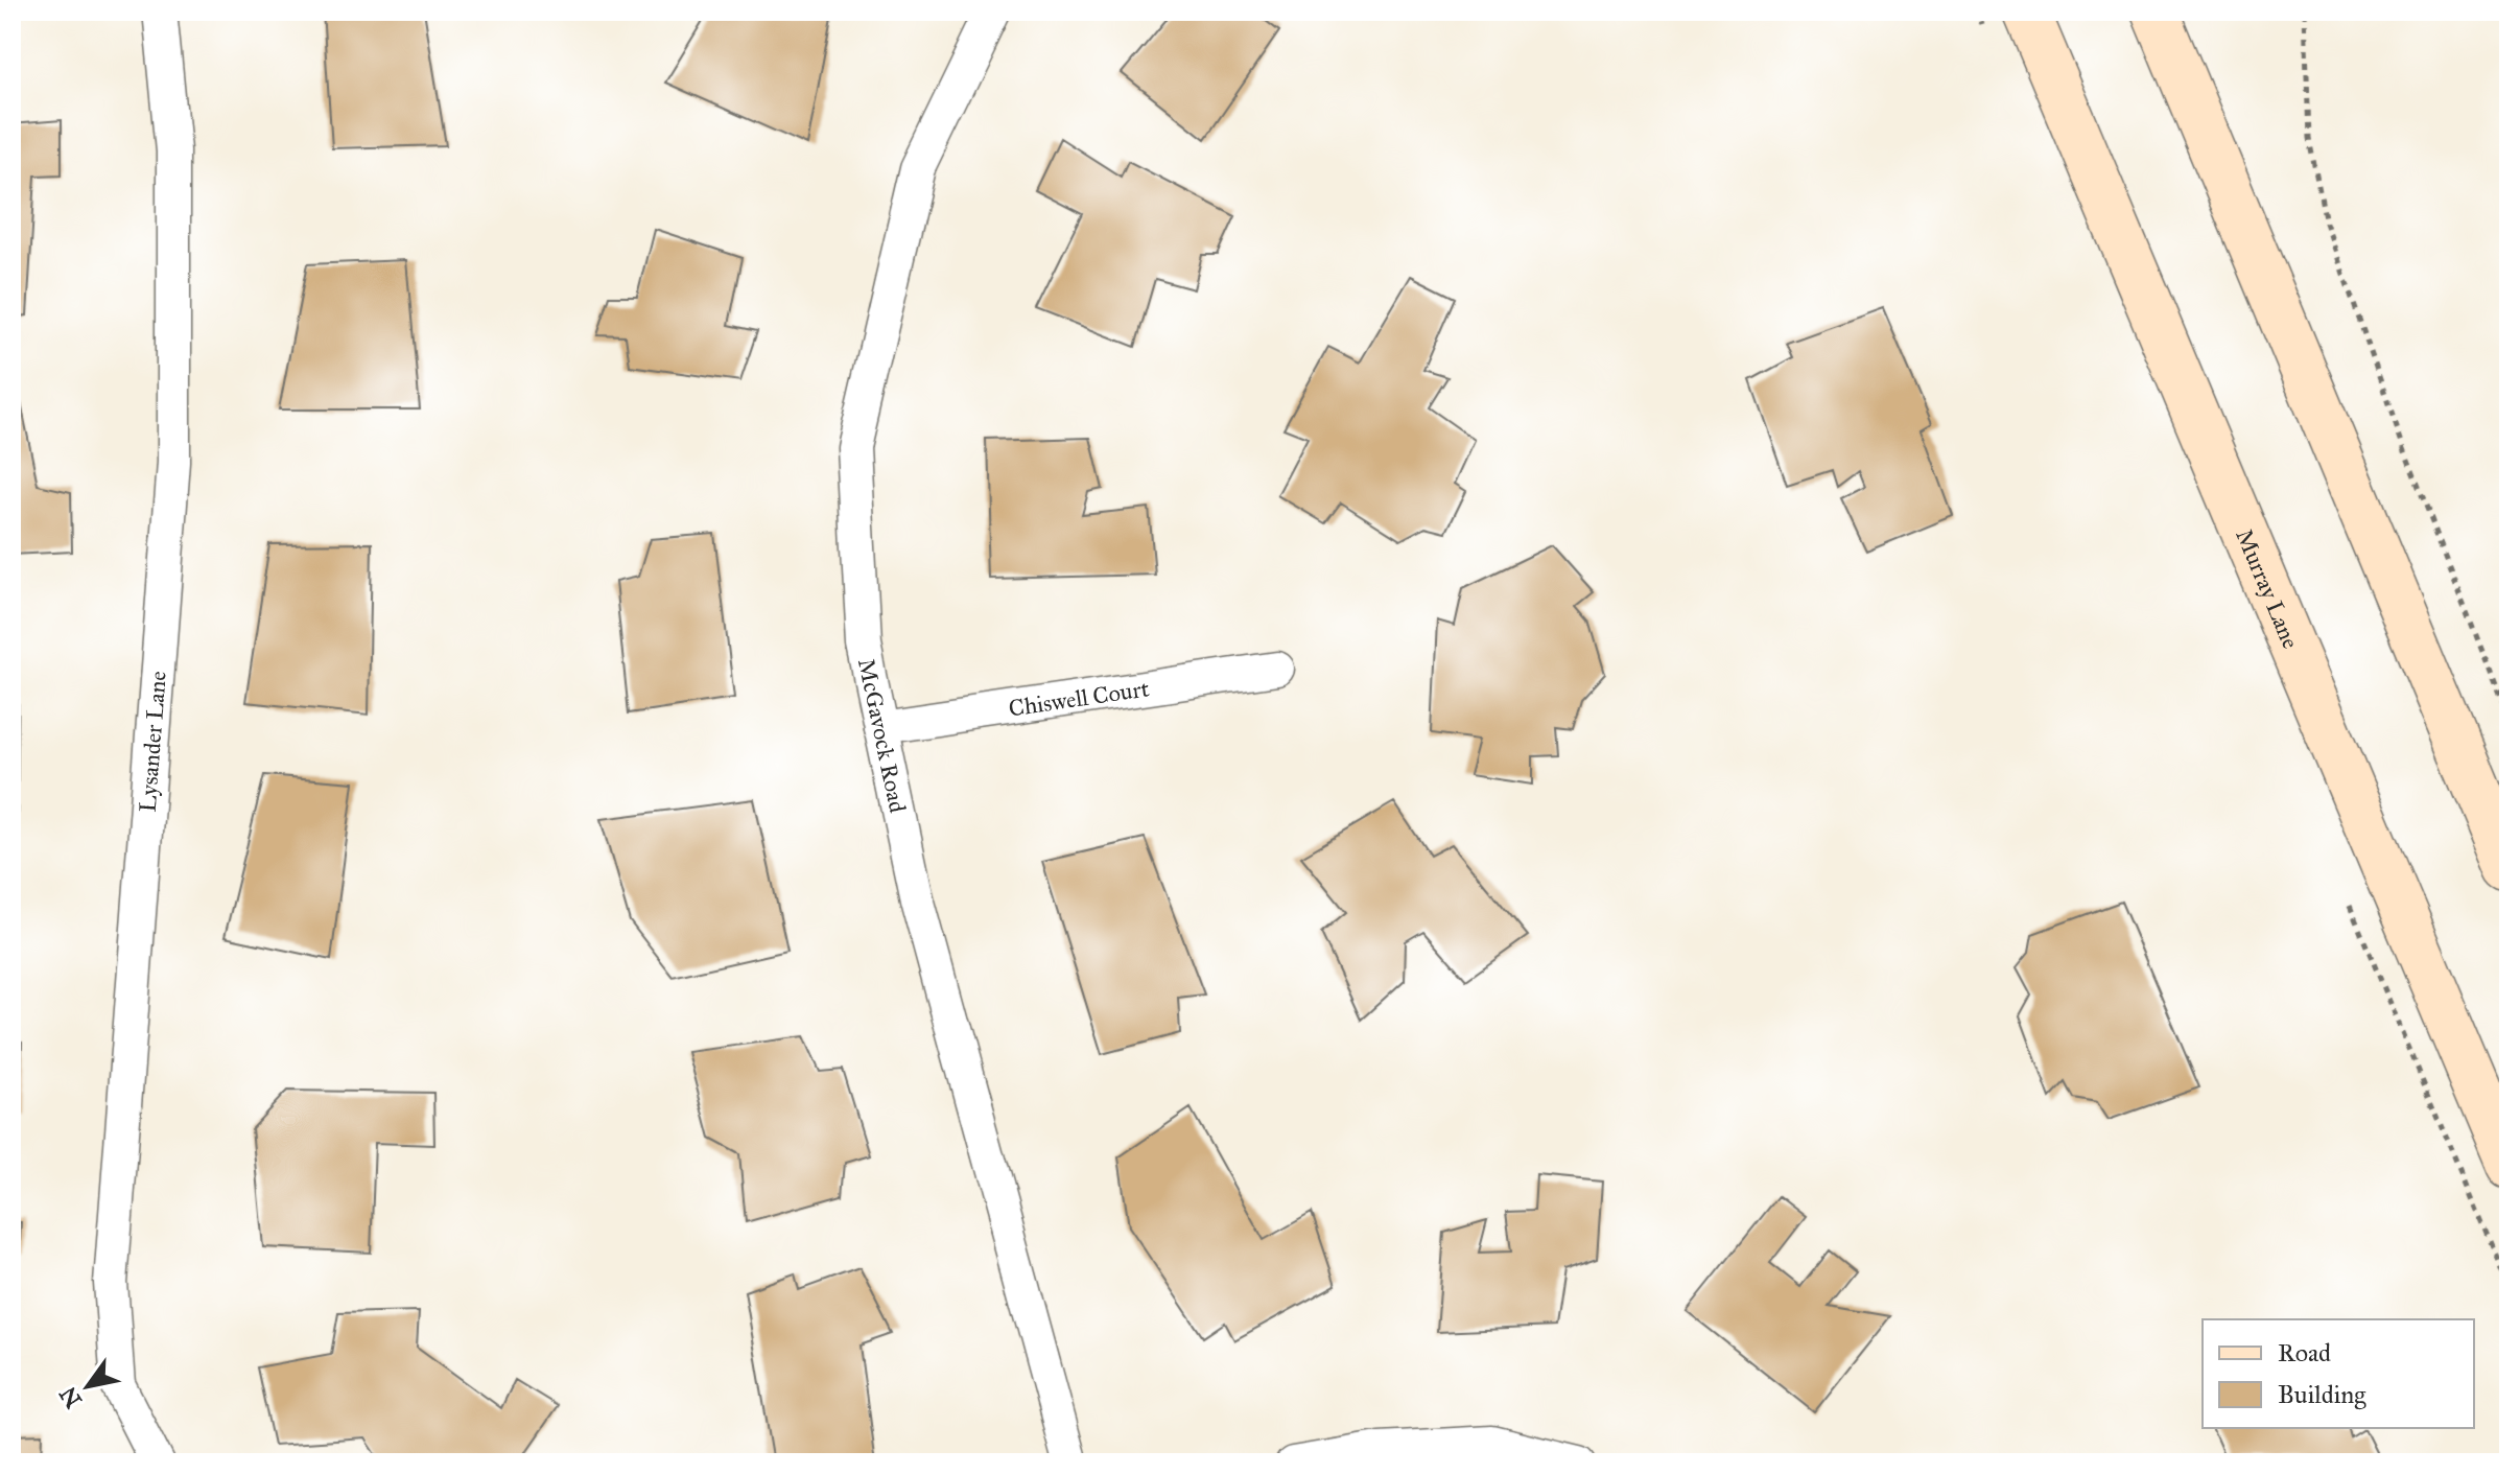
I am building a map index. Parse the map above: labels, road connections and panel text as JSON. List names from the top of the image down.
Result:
{
  "streets": {
    "main road": ["Murray Lane"],
    "street": ["Chiswell Court", "McGavock Road", "Lysander Lane"]
  },
  "crossings": [
    ["Chiswell Court", "McGavock Road"]
  ],
  "legend": ["Road", "Building"],
  "north": "bottom left"
}
